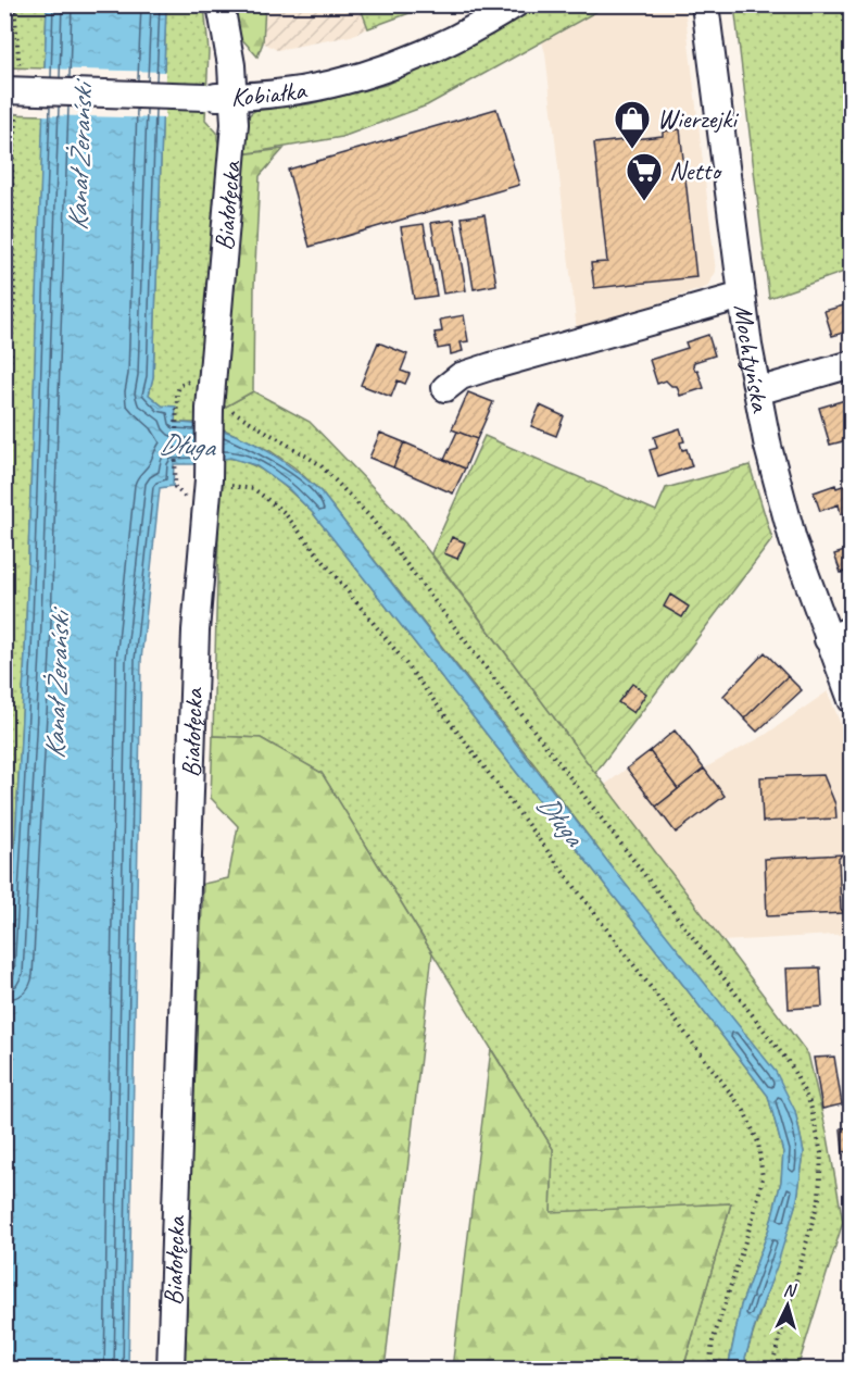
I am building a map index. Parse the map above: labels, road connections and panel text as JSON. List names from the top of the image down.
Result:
{
  "streets": {
    "street": ["Kobiałka", "Białołęcka", "Mochtyńska"]
  },
  "crossings": [
    ["Kobiałka", "Białołęcka"]
  ],
  "water": ["Kanał Żerański", "Długa"],
  "places": {
    "shop": ["Wierzejki"],
    "supermarket": ["Netto"]
  },
  "north": "top"
}
